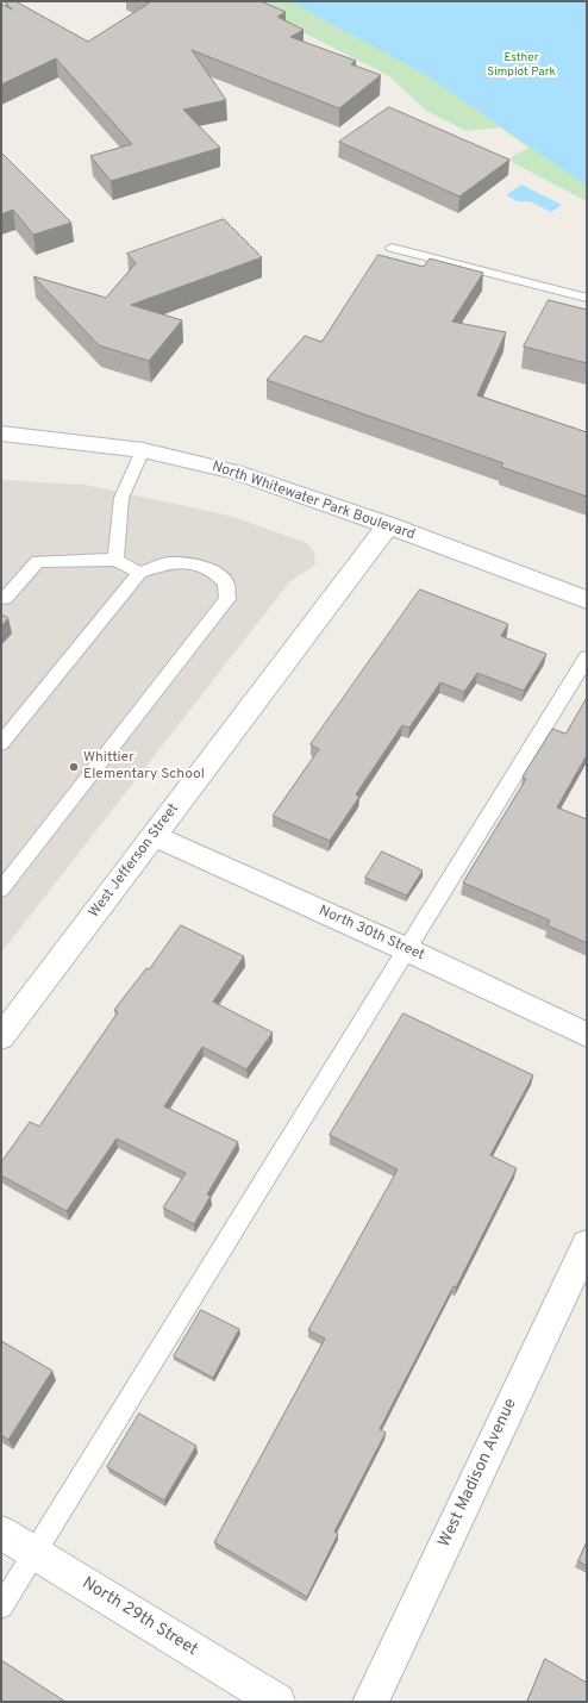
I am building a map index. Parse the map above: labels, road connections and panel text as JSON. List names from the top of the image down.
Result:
{
  "streets": {
    "street": [
      "North Whitewater Park Boulevard",
      "West Jefferson Street",
      "North 30th Street",
      "West Madison Avenue",
      "North 29th Street"
    ]
  },
  "crossings": [
    ["North Whitewater Park Boulevard", "West Jefferson Street"],
    ["West Jefferson Street", "North 30th Street"]
  ],
  "parks": ["Esther Simplot Park"],
  "places": ["Whittier Elementary School"]
}
